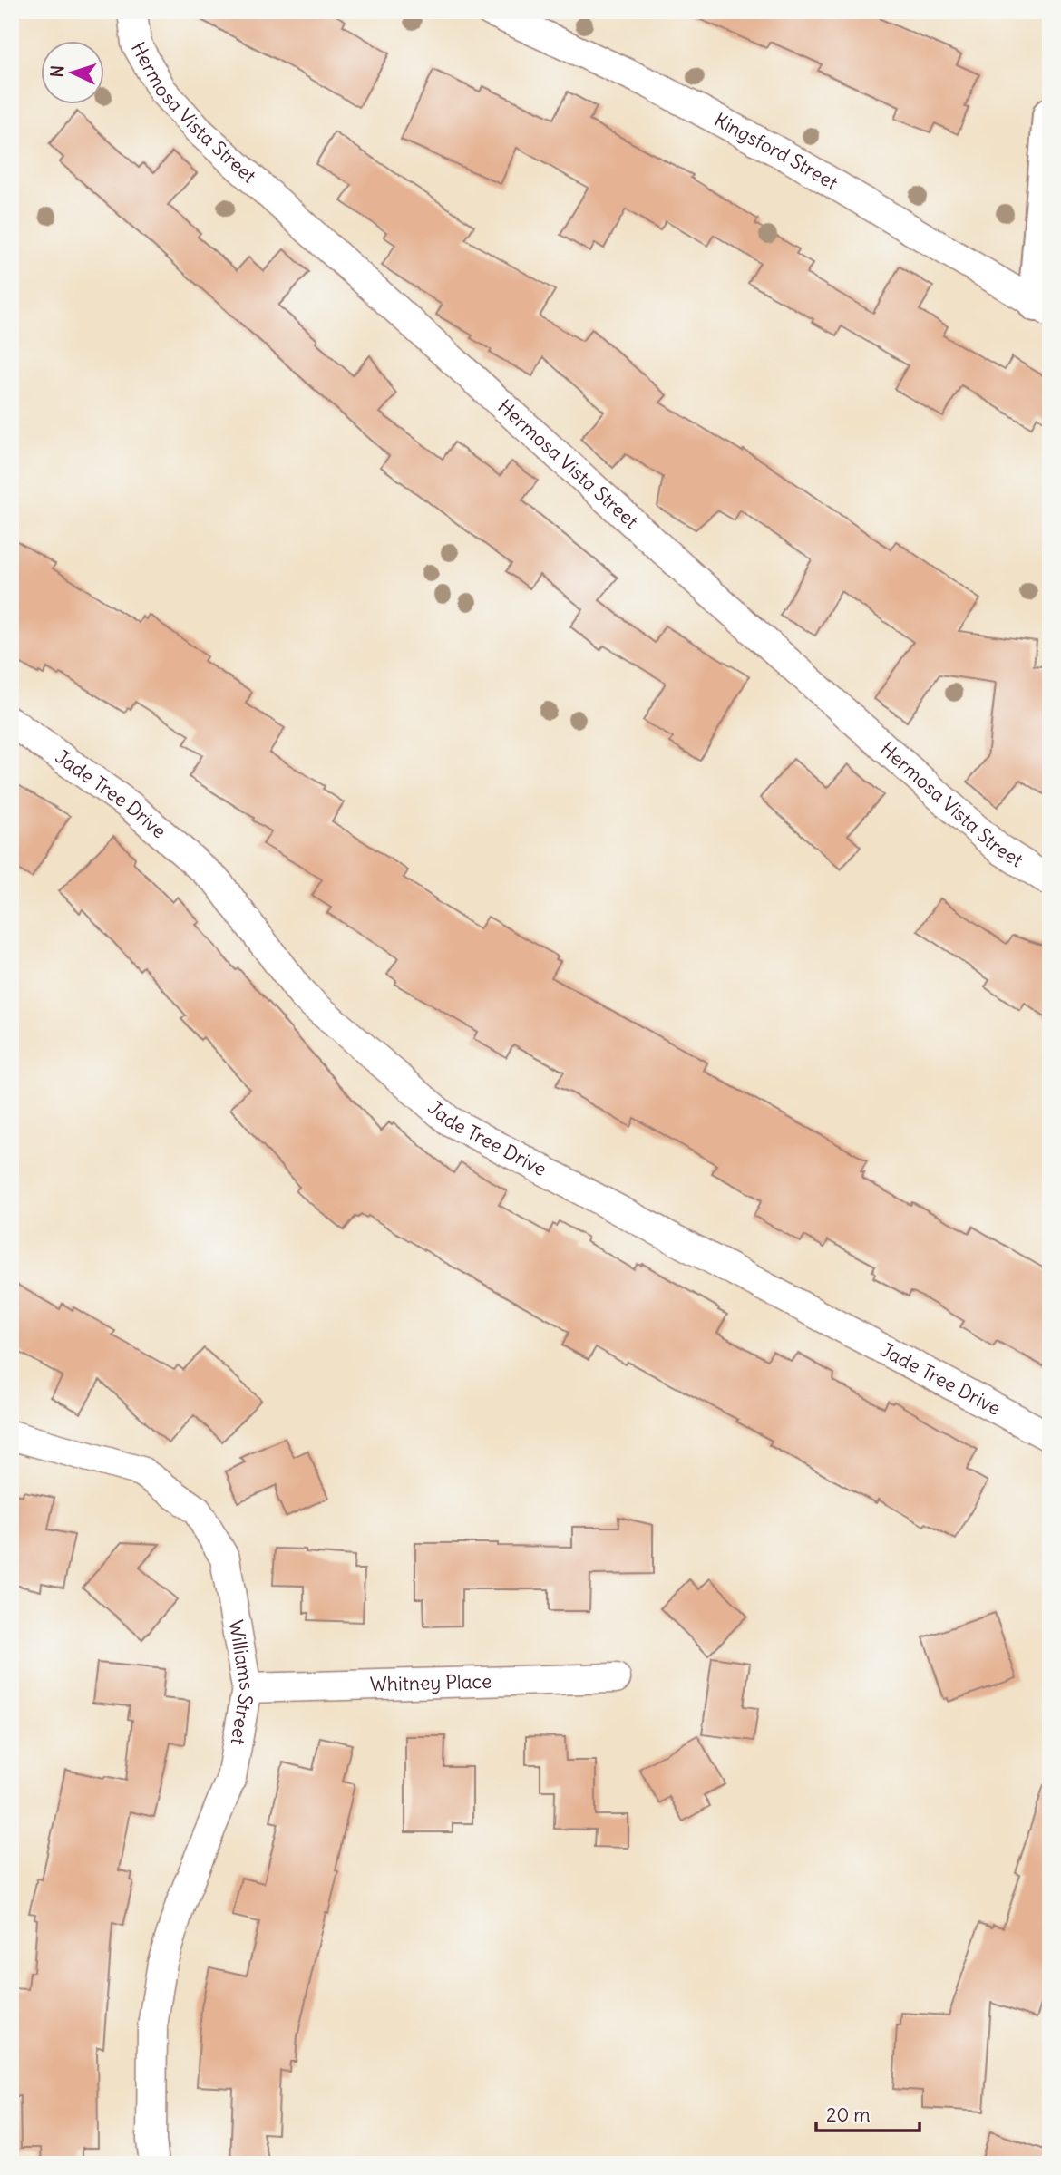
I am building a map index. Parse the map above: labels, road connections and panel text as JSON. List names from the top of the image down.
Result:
{
  "streets": {
    "street": [
      "Hermosa Vista Street",
      "Kingsford Street",
      "Jade Tree Drive",
      "Williams Street",
      "Whitney Place"
    ]
  },
  "crossings": [
    ["Williams Street", "Whitney Place"]
  ],
  "scale_bar": "20 m",
  "north": "left"
}
